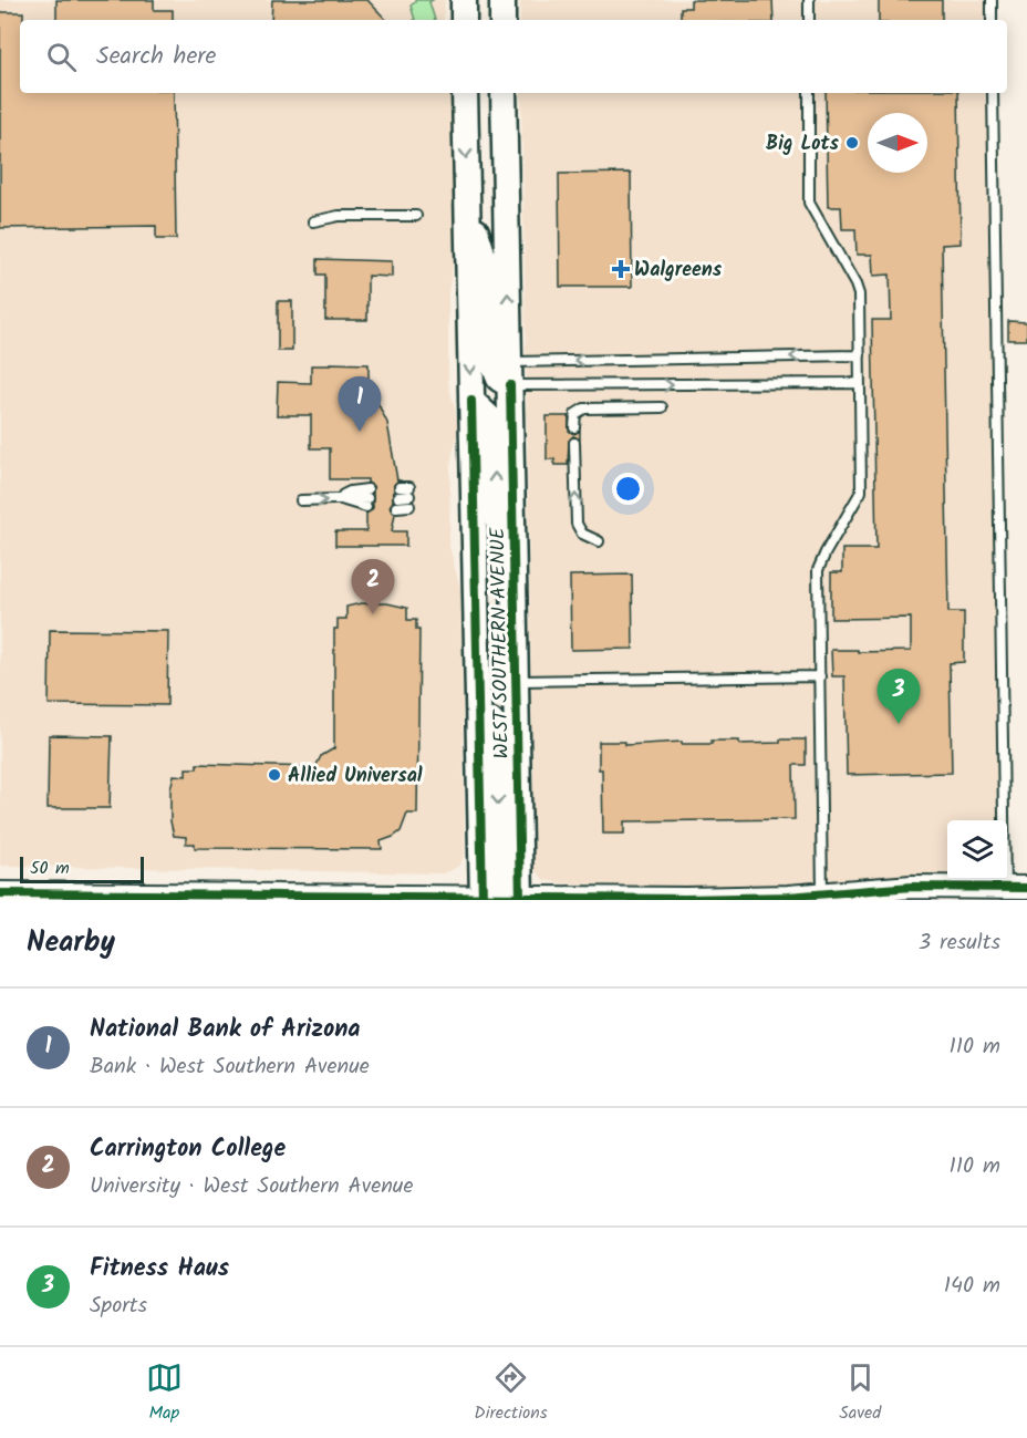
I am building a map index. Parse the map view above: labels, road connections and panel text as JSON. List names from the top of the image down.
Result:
{
  "streets": {
    "main road": ["WEST SOUTHERN AVENUE"]
  },
  "places": {
    "other": ["Big Lots", "Allied Universal"],
    "health": ["Walgreens"]
  },
  "scale_bar": "50 m",
  "north": "right",
  "page": {
    "search": "Search here",
    "pins": ["1", "2", "3"],
    "scale": "50 m",
    "heading": ["Nearby", "3 results"],
    "list": [
      {
        "mark": "1",
        "name": "National Bank of Arizona",
        "note": "Bank · West Southern Avenue",
        "value": "110 m"
      },
      {
        "mark": "2",
        "name": "Carrington College",
        "note": "University · West Southern Avenue",
        "value": "110 m"
      },
      {
        "mark": "3",
        "name": "Fitness Haus",
        "note": "Sports",
        "value": "140 m"
      }
    ],
    "nav": ["Map", "Directions", "Saved"]
  }
}
